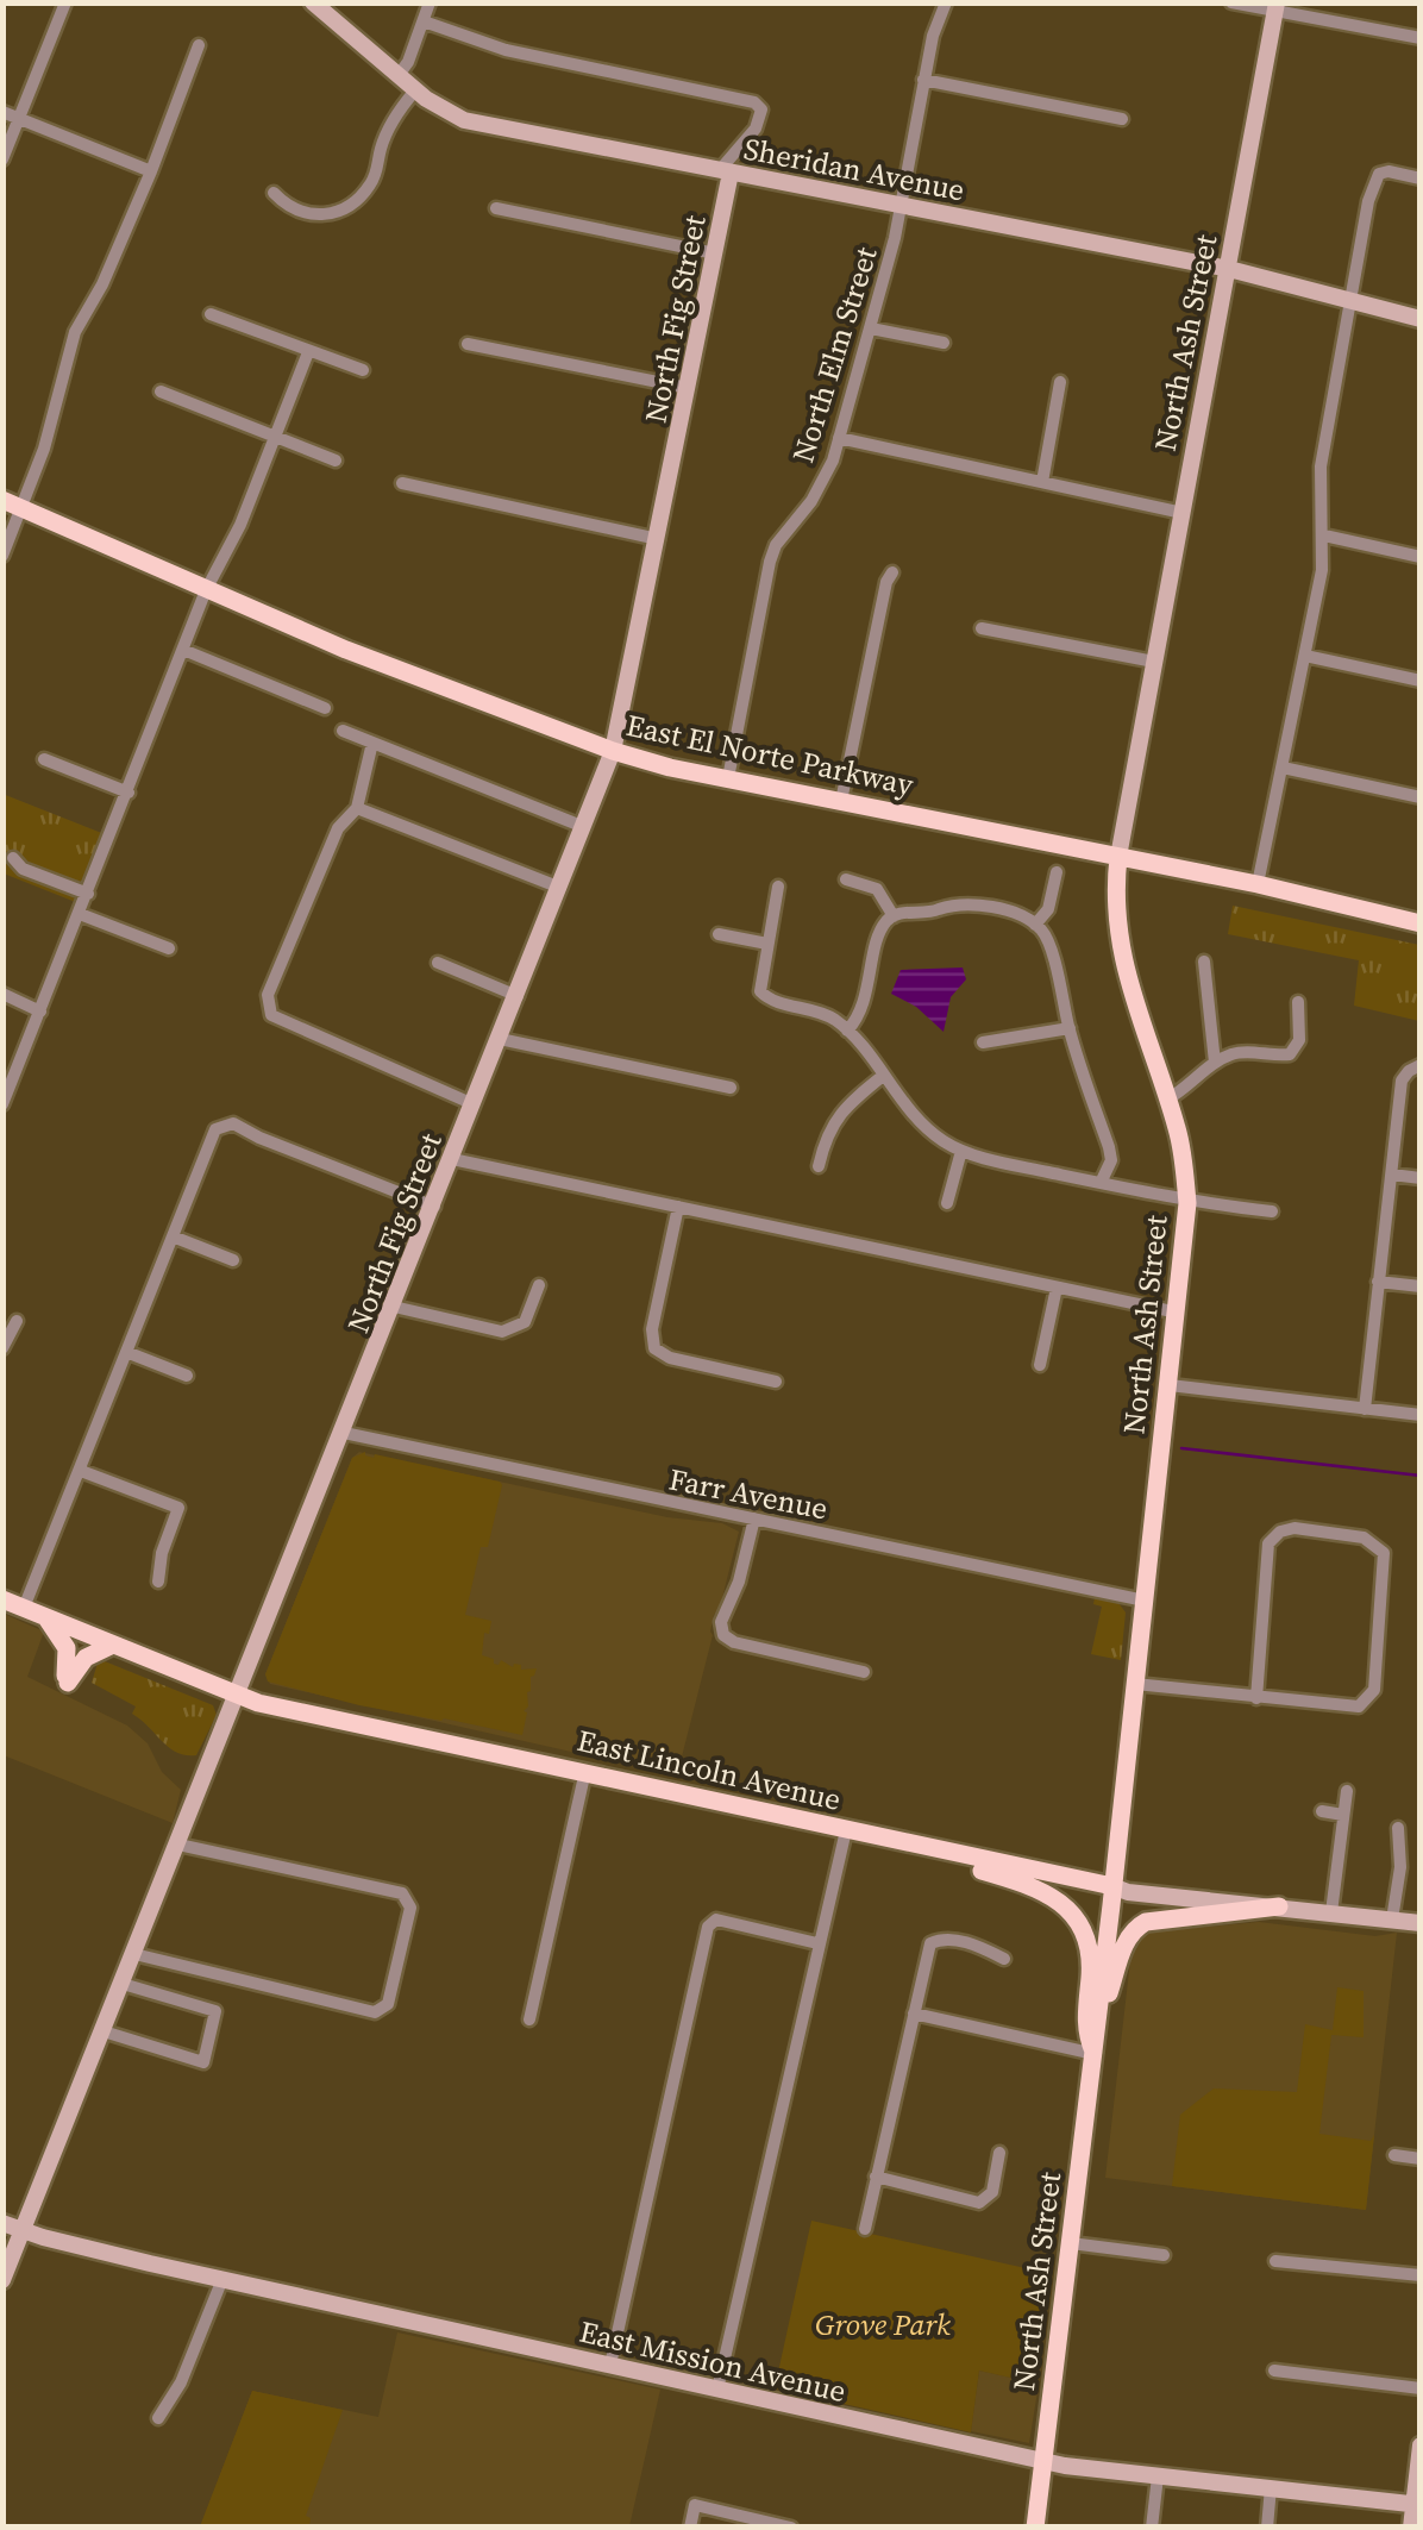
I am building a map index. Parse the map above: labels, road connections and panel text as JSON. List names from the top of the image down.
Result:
{
  "streets": {
    "main road": ["North Ash Street", "East El Norte Parkway", "East Lincoln Avenue"],
    "street": [
      "Sheridan Avenue",
      "North Fig Street",
      "North Elm Street",
      "Farr Avenue",
      "East Mission Avenue"
    ]
  },
  "crossings": [
    ["Sheridan Avenue", "North Fig Street"],
    ["Sheridan Avenue", "North Ash Street"],
    ["Sheridan Avenue", "North Elm Street"],
    ["North Fig Street", "East El Norte Parkway"],
    ["North Fig Street", "Farr Avenue"],
    ["North Fig Street", "East Lincoln Avenue"],
    ["North Fig Street", "East Mission Avenue"],
    ["North Ash Street", "East El Norte Parkway"],
    ["North Ash Street", "Farr Avenue"],
    ["North Ash Street", "East Lincoln Avenue"],
    ["North Ash Street", "East Mission Avenue"],
    ["North Elm Street", "East El Norte Parkway"]
  ],
  "parks": ["Grove Park"]
}
